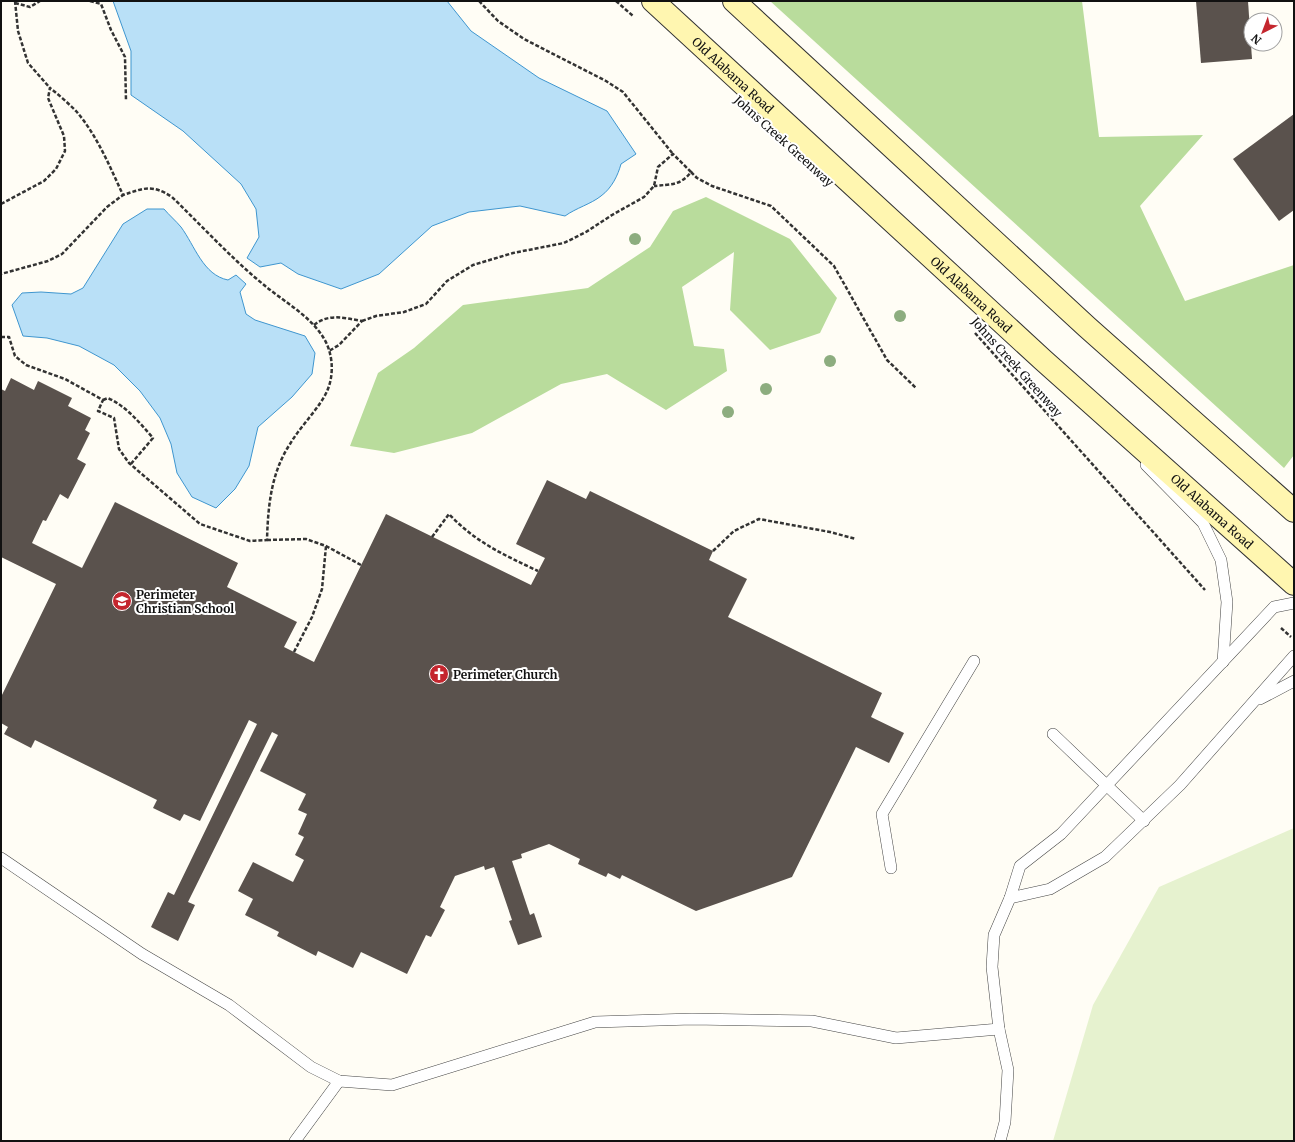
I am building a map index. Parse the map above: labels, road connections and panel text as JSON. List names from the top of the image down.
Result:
{
  "streets": {
    "main road": ["Old Alabama Road"],
    "path": ["Johns Creek Greenway"]
  },
  "places": {
    "school or university": ["Perimeter Christian School"],
    "church": ["Perimeter Church"]
  },
  "north": "bottom left"
}
